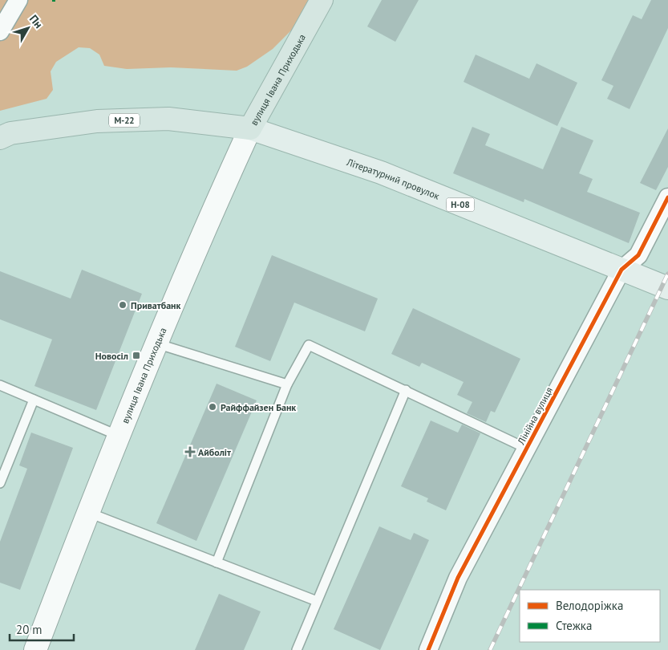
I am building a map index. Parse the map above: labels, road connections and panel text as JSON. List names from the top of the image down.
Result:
{
  "streets": {
    "highway": ["вулиця Івана Приходька", "М-22"],
    "main road": ["Літературний провулок", "Н-08"],
    "street": ["Лінійна вулиця"]
  },
  "crossings": [
    ["вулиця Івана Приходька", "М-22"],
    ["вулиця Івана Приходька", "Літературний провулок"],
    ["М-22", "Літературний провулок"],
    ["Літературний провулок", "Лінійна вулиця"]
  ],
  "places": {
    "other": ["Приватбанк", "Райффайзен Банк"],
    "transit": ["Новосіл"],
    "health": ["Айболіт"]
  },
  "legend": ["Велодоріжка", "Стежка"],
  "scale_bar": "20 m",
  "north": "top right"
}
